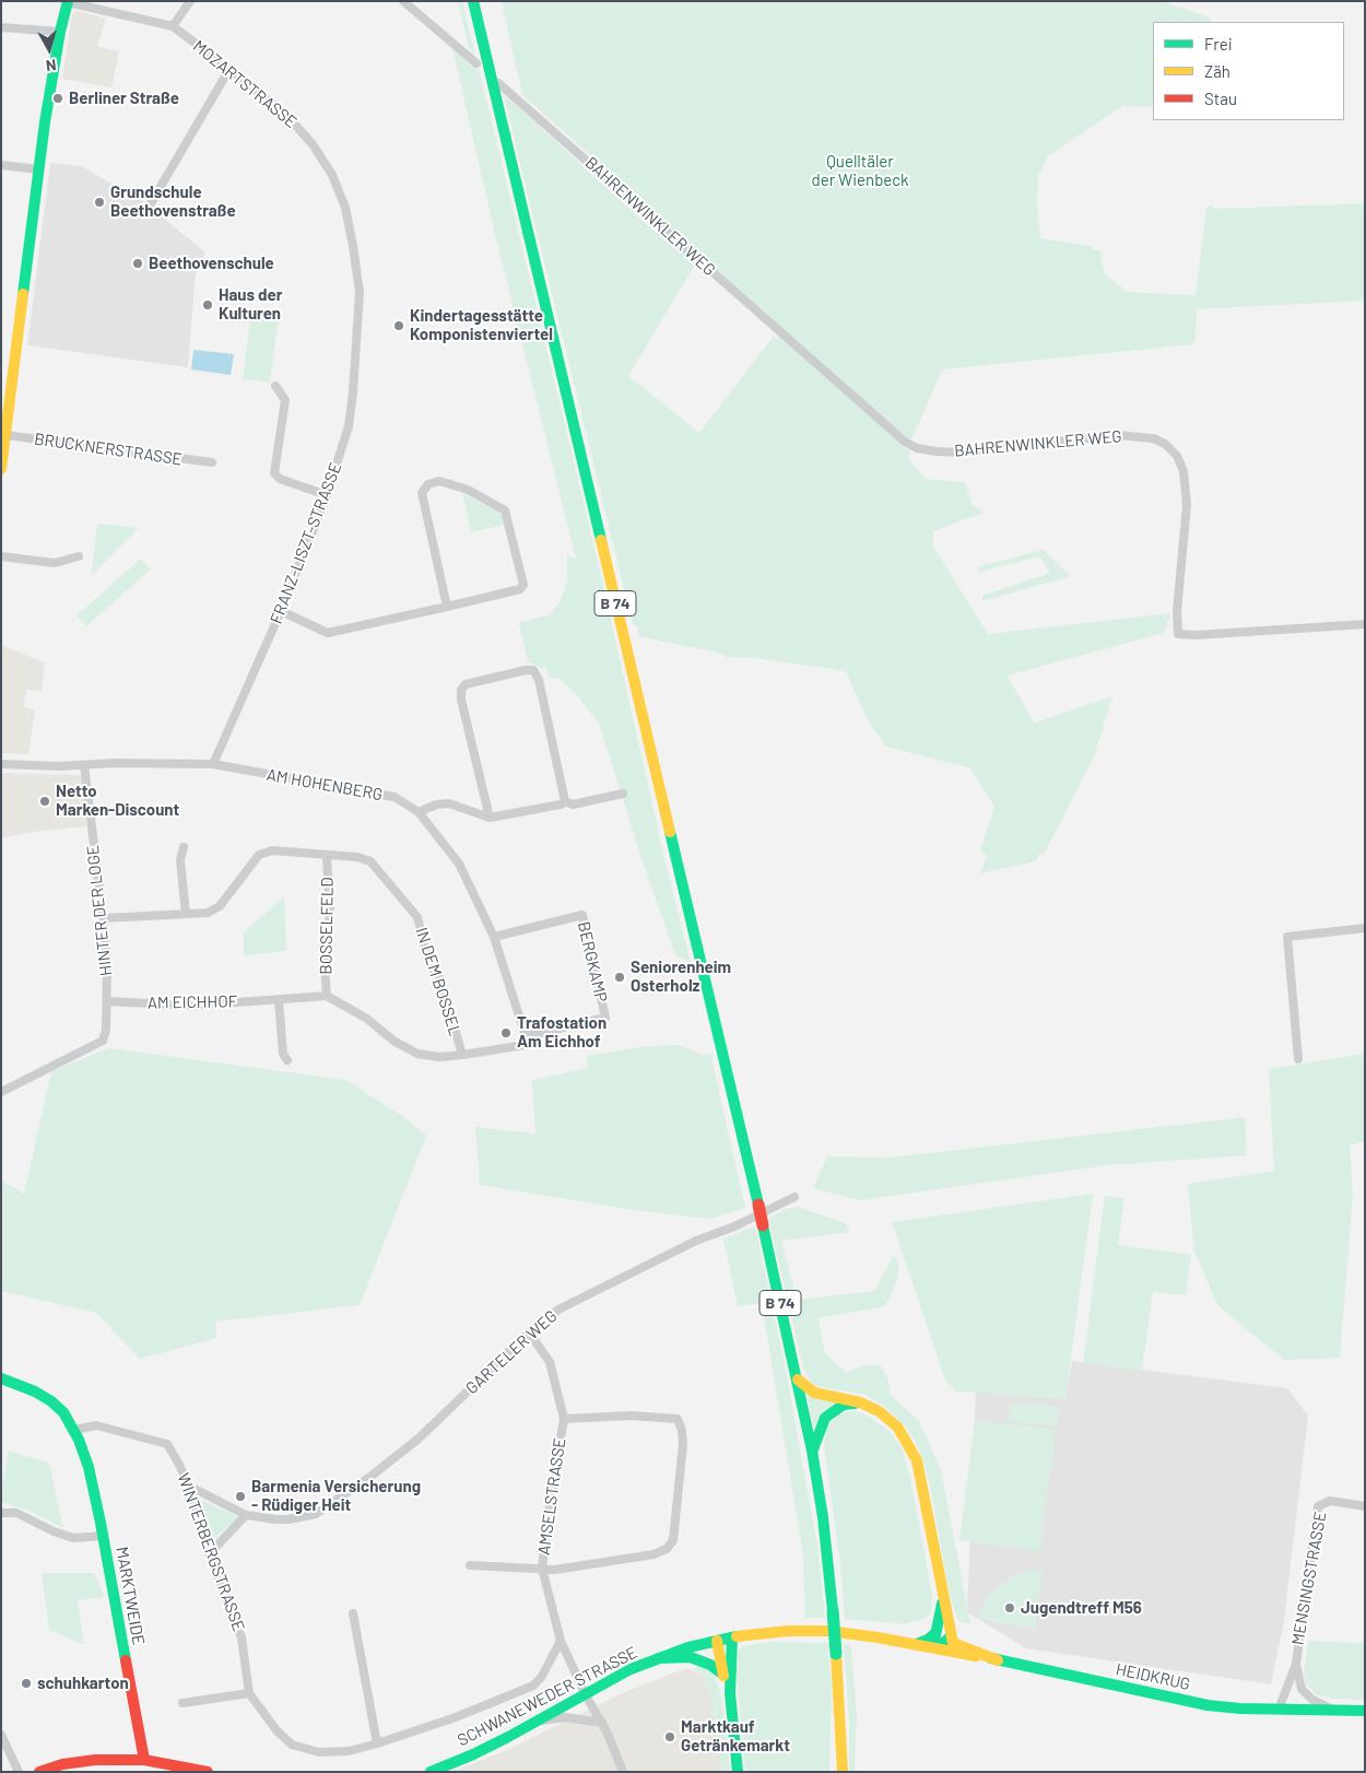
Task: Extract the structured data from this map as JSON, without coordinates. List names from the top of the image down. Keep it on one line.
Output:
{"streets":{"main road":["B 74","MARKTWEIDE","HEIDKRUG","SCHWANEWEDER STRASSE"],"street":["MOZARTSTRASSE","BAHRENWINKLER WEG","BRUCKNERSTRASSE","FRANZ-LISZT-STRASSE","AM HOHENBERG","HINTER DER LOGE","BOSSELFELD","BERGKAMP","IN DEM BOSSEL","AM EICHHOF","GARTELER WEG","AMSELSTRASSE","WINTERBERGSTRASSE","MENSINGSTRASSE"]},"crossings":[["MOZARTSTRASSE","FRANZ-LISZT-STRASSE"],["FRANZ-LISZT-STRASSE","AM HOHENBERG"],["AM HOHENBERG","HINTER DER LOGE"],["AM HOHENBERG","BERGKAMP"],["HINTER DER LOGE","IN DEM BOSSEL"],["HINTER DER LOGE","AM EICHHOF"],["BOSSELFELD","IN DEM BOSSEL"],["BOSSELFELD","AM EICHHOF"],["GARTELER WEG","AMSELSTRASSE"],["GARTELER WEG","WINTERBERGSTRASSE"],["AMSELSTRASSE","SCHWANEWEDER STRASSE"],["WINTERBERGSTRASSE","MARKTWEIDE"],["MENSINGSTRASSE","HEIDKRUG"],["HEIDKRUG","SCHWANEWEDER STRASSE"]],"parks":["Quelltäler der Wienbeck"],"places":["Berliner Straße","Grundschule Beethovenstraße","Beethovenschule","Haus der Kulturen","Kindertagesstätte Komponistenviertel","Netto Marken-Discount","Seniorenheim Osterholz","Trafostation Am Eichhof","Barmenia Versicherung - Rüdiger Heit","Jugendtreff M56","schuhkarton","Marktkauf Getränkemarkt"],"legend":["Frei","Zäh","Stau"],"north":"bottom"}
